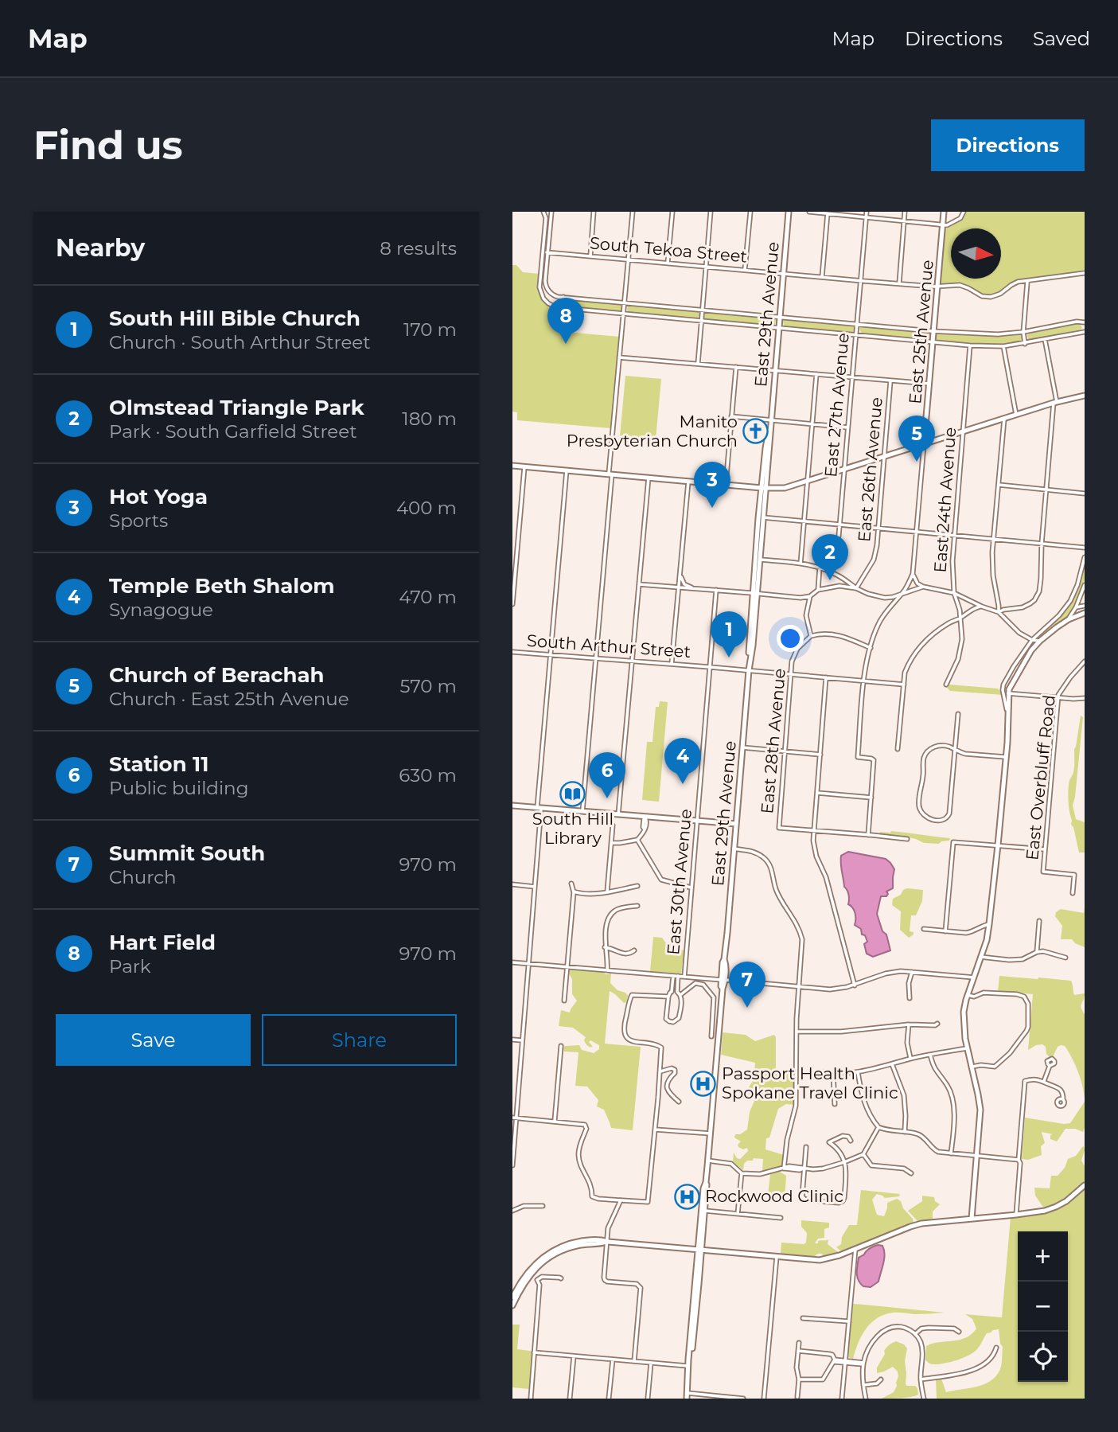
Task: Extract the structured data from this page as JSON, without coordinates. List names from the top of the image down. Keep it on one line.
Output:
{"streets":{"main road":["East 29th Avenue","East 25th Avenue"],"street":["South Tekoa Street","East 27th Avenue","East 26th Avenue","East 24th Avenue","South Arthur Street","East 28th Avenue","East Overbluff Road","East 30th Avenue"]},"crossings":[["South Tekoa Street","East 29th Avenue"],["South Tekoa Street","East 25th Avenue"],["South Tekoa Street","East 27th Avenue"],["East 29th Avenue","South Arthur Street"],["South Arthur Street","East 28th Avenue"],["South Arthur Street","East 30th Avenue"]],"places":{"church":["Manito Presbyterian Church"],"library":["South Hill Library"],"hospital":["Passport Health Spokane Travel Clinic","Rockwood Clinic"]},"north":"right","page":{"header":"Map","nav":["Map","Directions","Saved"],"buttons":["Directions",["Save","Share"]],"title":"Find us","heading":["Nearby","8 results"],"list":[{"mark":"1","name":"South Hill Bible Church","note":"Church · South Arthur Street","value":"170 m"},{"mark":"2","name":"Olmstead Triangle Park","note":"Park · South Garfield Street","value":"180 m"},{"mark":"3","name":"Hot Yoga","note":"Sports","value":"400 m"},{"mark":"4","name":"Temple Beth Shalom","note":"Synagogue","value":"470 m"},{"mark":"5","name":"Church of Berachah","note":"Church · East 25th Avenue","value":"570 m"},{"mark":"6","name":"Station 11","note":"Public building","value":"630 m"},{"mark":"7","name":"Summit South","note":"Church","value":"970 m"},{"mark":"8","name":"Hart Field","note":"Park","value":"970 m"}],"pins":["8","5","3","2","1","4","6","7"],"map_buttons":["+","−"]}}
